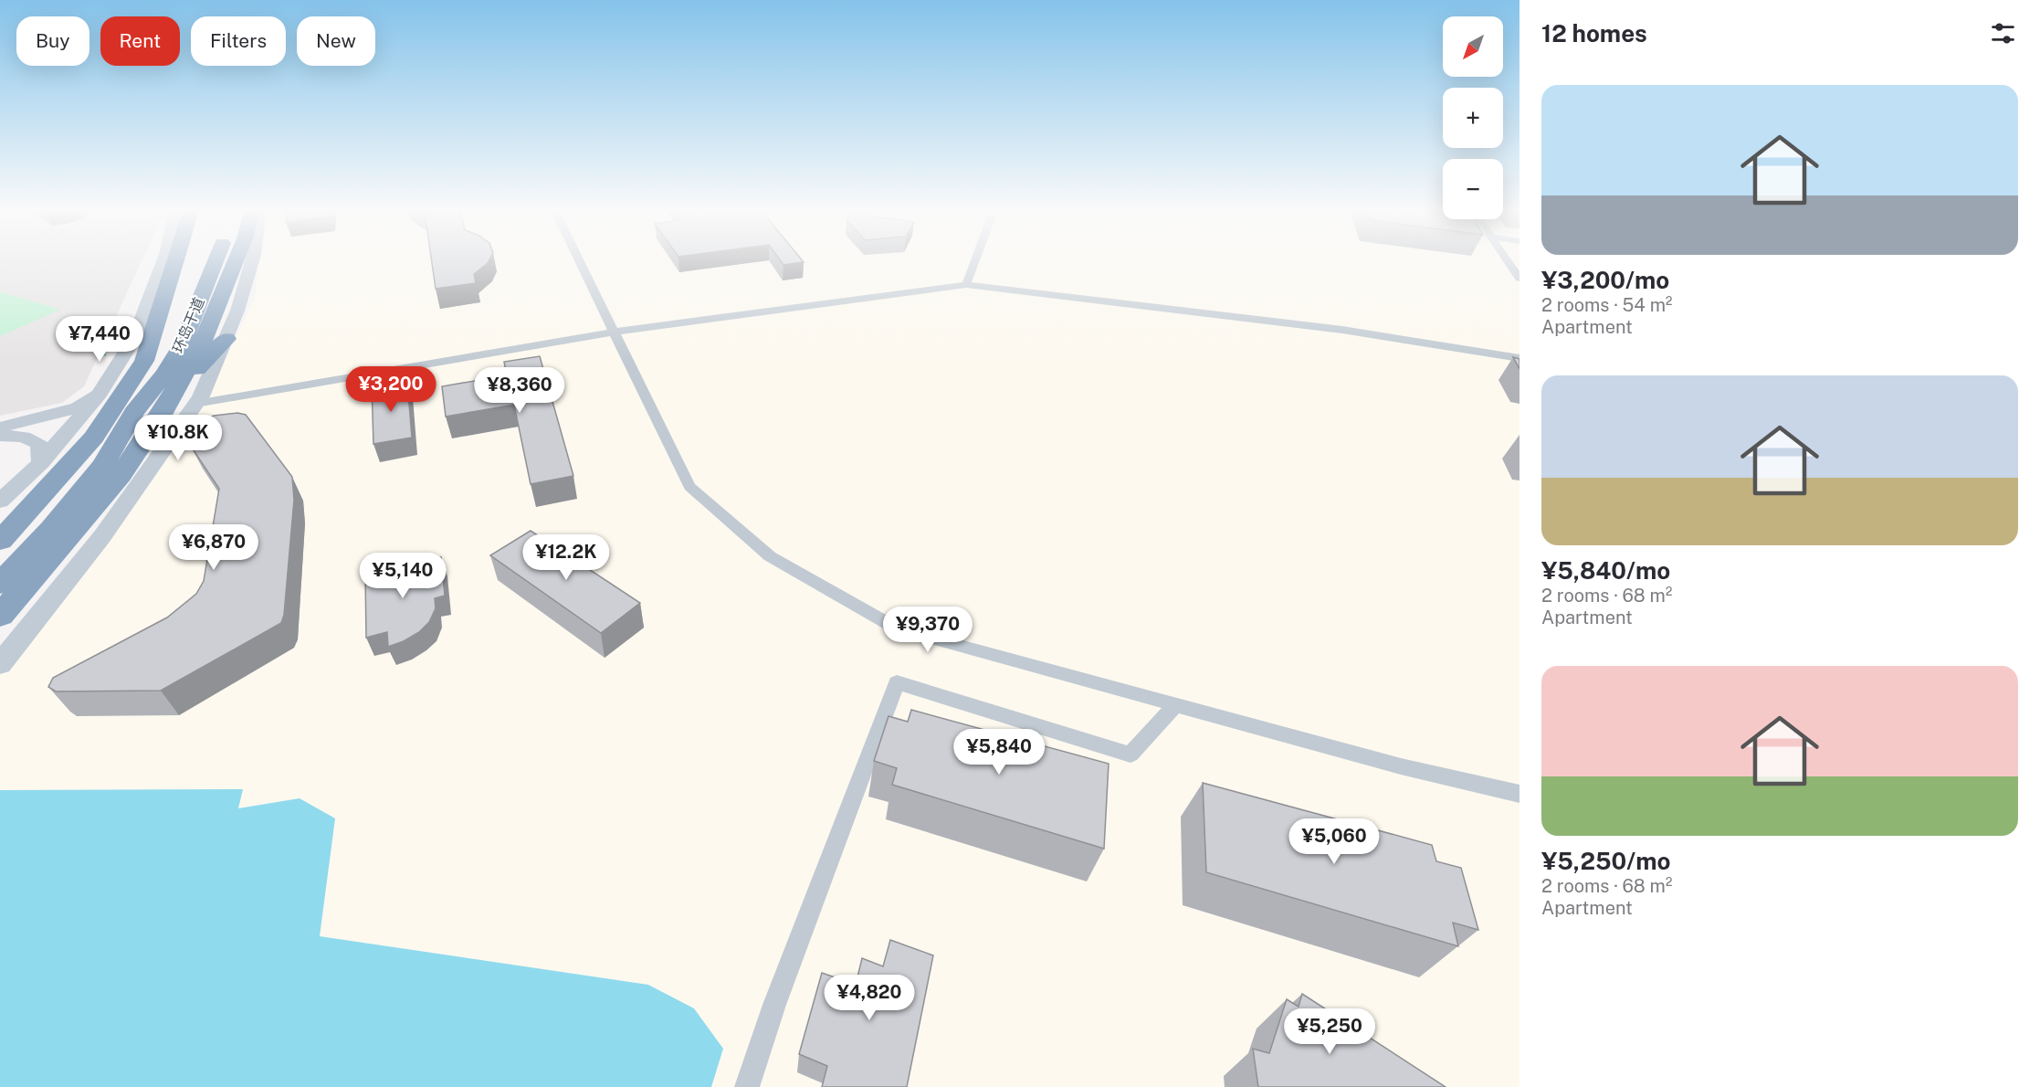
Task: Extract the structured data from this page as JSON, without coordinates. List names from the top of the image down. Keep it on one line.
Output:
{"streets":{"highway":["环岛干道"]},"north":"bottom left","page":{"heading":"12 homes","map_buttons":["+","−"],"chip":["Buy","Rent","Filters","New"],"list":[{"name":"¥3,200/mo","note":"2 rooms · 54 m² · Apartment"},{"name":"¥5,840/mo","note":"2 rooms · 68 m² · Apartment"},{"name":"¥5,250/mo","note":"2 rooms · 68 m² · Apartment"}],"price":["¥7,440","¥3,200","¥8,360","¥10.8K","¥6,870","¥12.2K","¥5,140","¥9,370","¥5,840","¥5,060","¥4,820","¥5,250"]}}
